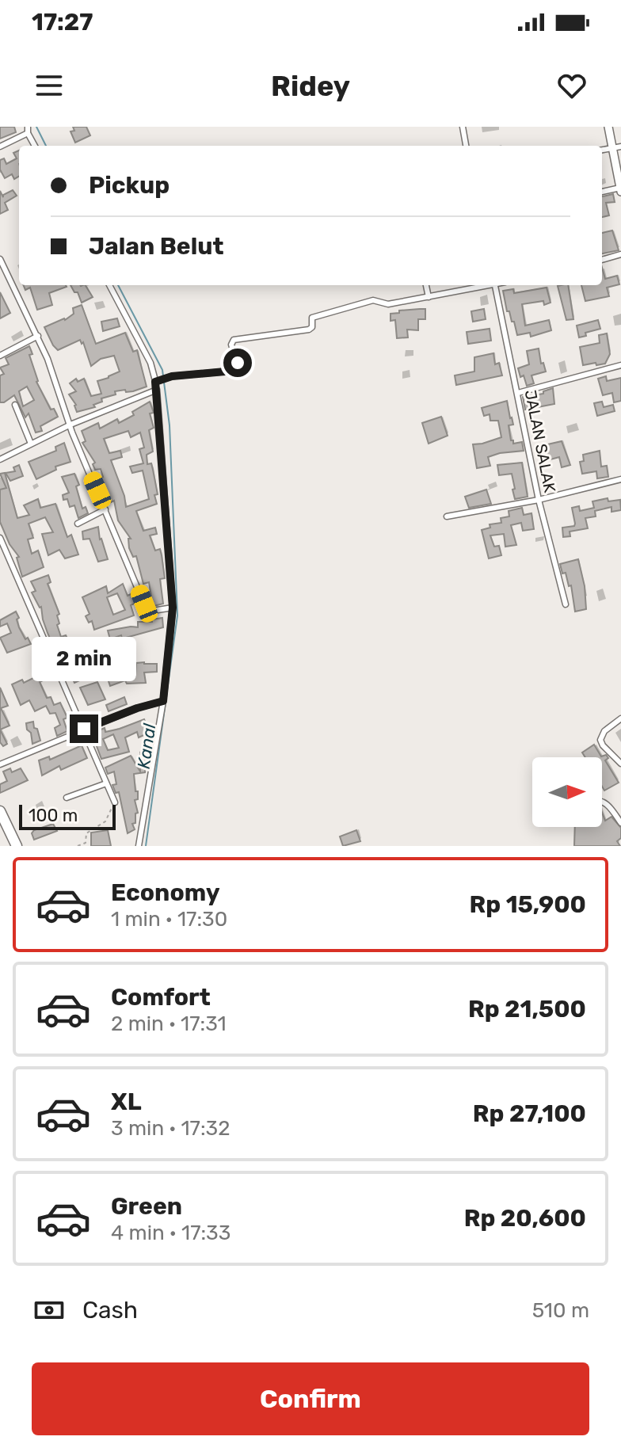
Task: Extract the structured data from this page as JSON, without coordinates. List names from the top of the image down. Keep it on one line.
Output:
{"streets":{"street":["JALAN SALAK"]},"water":["Kanal"],"scale_bar":"100 m","north":"right","page":{"status":"17:27","header":"Ridey","banner":["Pickup","Jalan Belut"],"bubble":"2 min","scale":"100 m","list":[{"name":"Economy","note":"1 min · 17:30","value":"Rp 15,900"},{"name":"Comfort","note":"2 min · 17:31","value":"Rp 21,500"},{"name":"XL","note":"3 min · 17:32","value":"Rp 27,100"},{"name":"Green","note":"4 min · 17:33","value":"Rp 20,600"}],"pay":["Cash","510 m"],"buttons":"Confirm"}}
